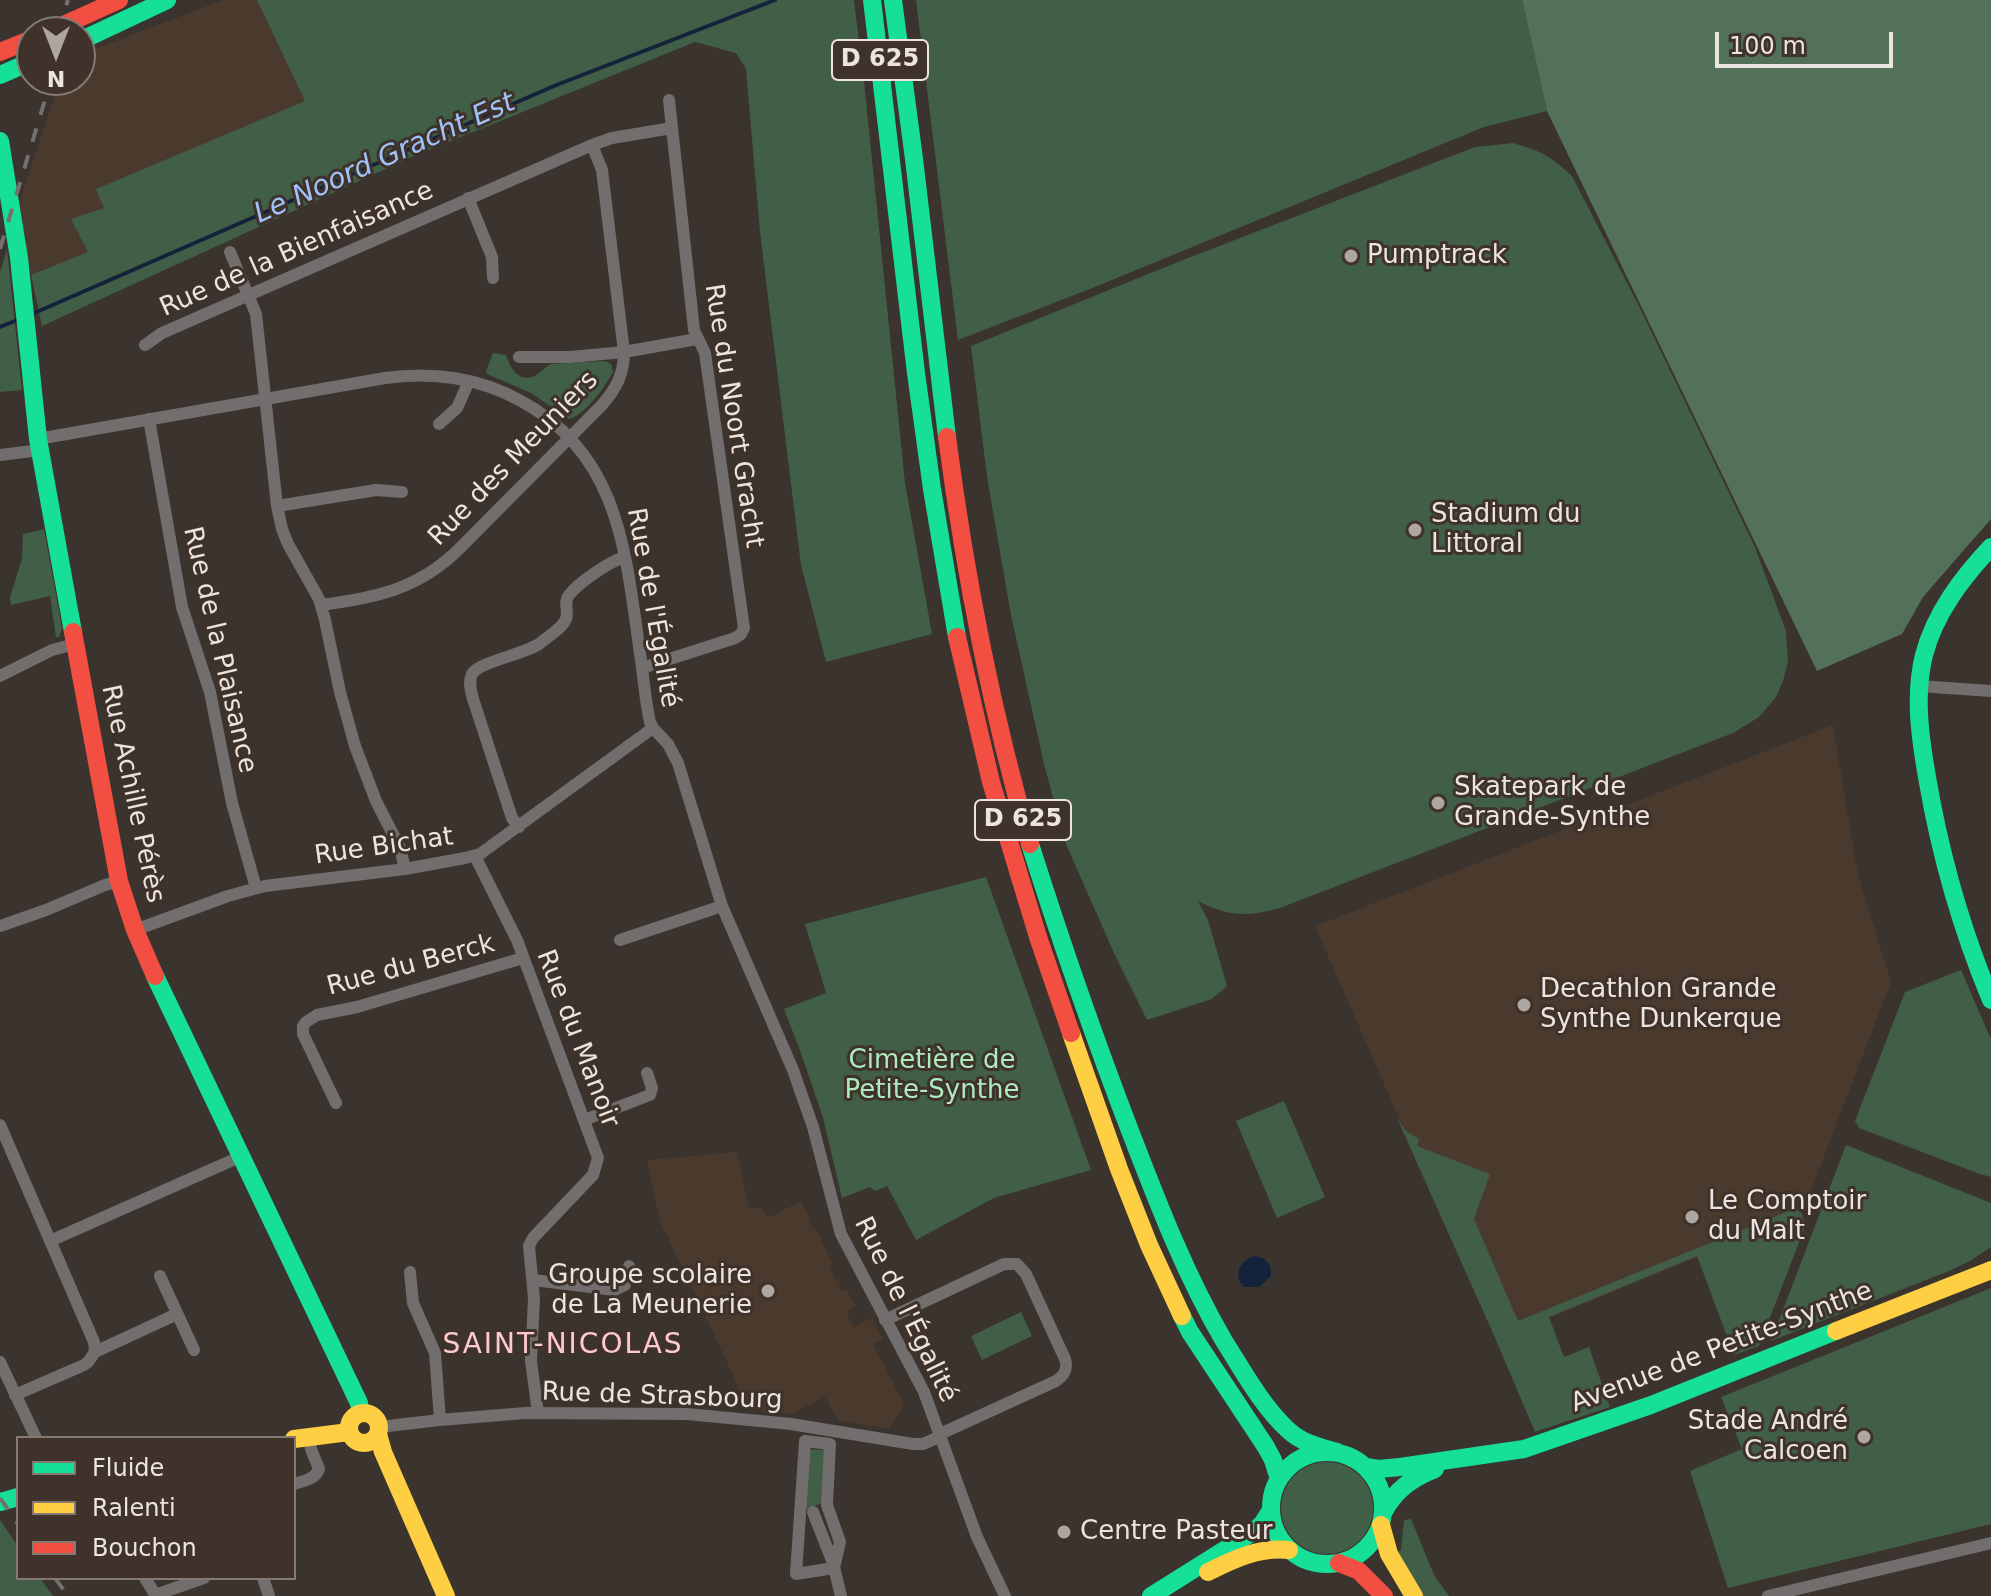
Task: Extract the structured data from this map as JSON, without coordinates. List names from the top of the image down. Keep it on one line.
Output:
{"streets":{"main road":["D 625","Rue Achille Pérès","Avenue de Petite-Synthe"],"street":["Rue de la Bienfaisance","Rue du Noort Gracht","Rue des Meuniers","Rue de l'Égalité","Rue de la Plaisance","Rue Bichat","Rue du Berck","Rue du Manoir","Rue de Strasbourg"]},"crossings":[["D 625","Avenue de Petite-Synthe"],["Rue de la Bienfaisance","Rue du Noort Gracht"],["Rue de la Bienfaisance","Rue des Meuniers"],["Rue du Noort Gracht","Rue des Meuniers"],["Rue du Noort Gracht","Rue de l'Égalité"],["Rue des Meuniers","Rue de l'Égalité"],["Rue de l'Égalité","Rue de la Plaisance"],["Rue de l'Égalité","Rue Achille Pérès"],["Rue de l'Égalité","Rue Bichat"],["Rue de l'Égalité","Rue de Strasbourg"],["Rue de la Plaisance","Rue Bichat"],["Rue Achille Pérès","Rue Bichat"],["Rue Achille Pérès","Rue de Strasbourg"],["Rue Bichat","Rue du Manoir"],["Rue du Berck","Rue du Manoir"],["Rue du Manoir","Rue de Strasbourg"]],"districts":["SAINT-NICOLAS"],"water":["Le Noord Gracht Est"],"parks":["Cimetière de Petite-Synthe"],"places":["Pumptrack","Stadium du Littoral","Skatepark de Grande-Synthe","Decathlon Grande Synthe Dunkerque","Le Comptoir du Malt","Groupe scolaire de La Meunerie","Stade André Calcoen","Centre Pasteur"],"legend":["Fluide","Ralenti","Bouchon"],"scale_bar":"100 m","north":"bottom"}
